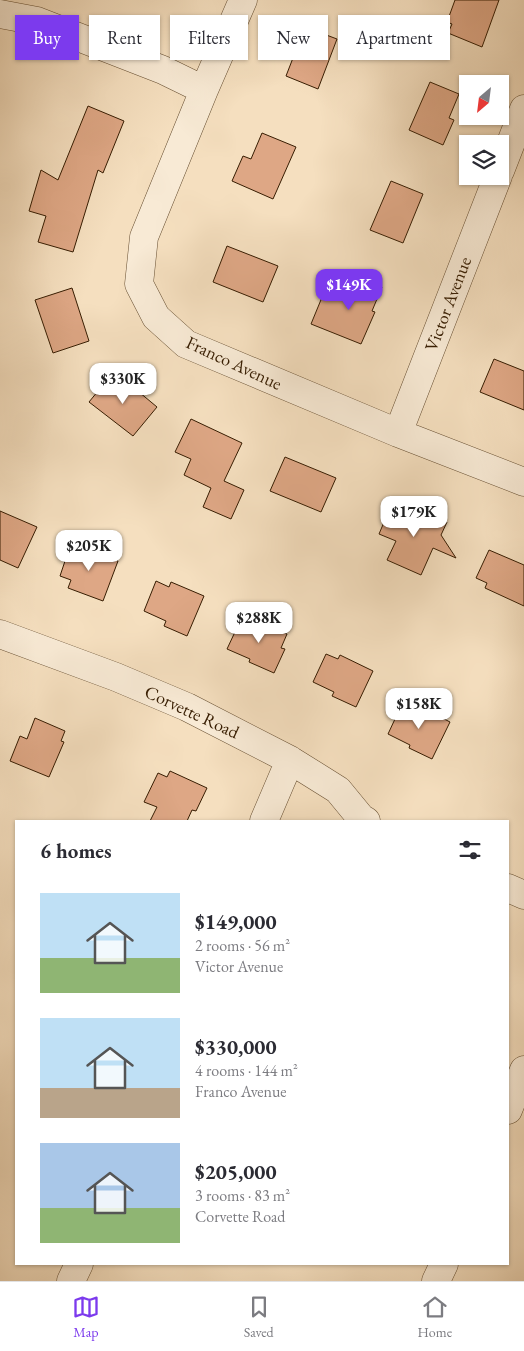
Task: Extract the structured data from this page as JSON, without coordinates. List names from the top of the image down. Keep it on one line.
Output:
{"streets":{"street":["Victor Avenue","Franco Avenue","Corvette Road"]},"crossings":[["Victor Avenue","Franco Avenue"]],"north":"bottom left","page":{"chip":["Buy","Rent","Filters","New","Apartment"],"price":["$149K","$330K","$179K","$205K","$288K","$158K"],"heading":"6 homes","list":[{"name":"$149,000","note":"2 rooms · 56 m² · Victor Avenue"},{"name":"$330,000","note":"4 rooms · 144 m² · Franco Avenue"},{"name":"$205,000","note":"3 rooms · 83 m² · Corvette Road"}],"tabs":["Map","Saved","Home"]}}
